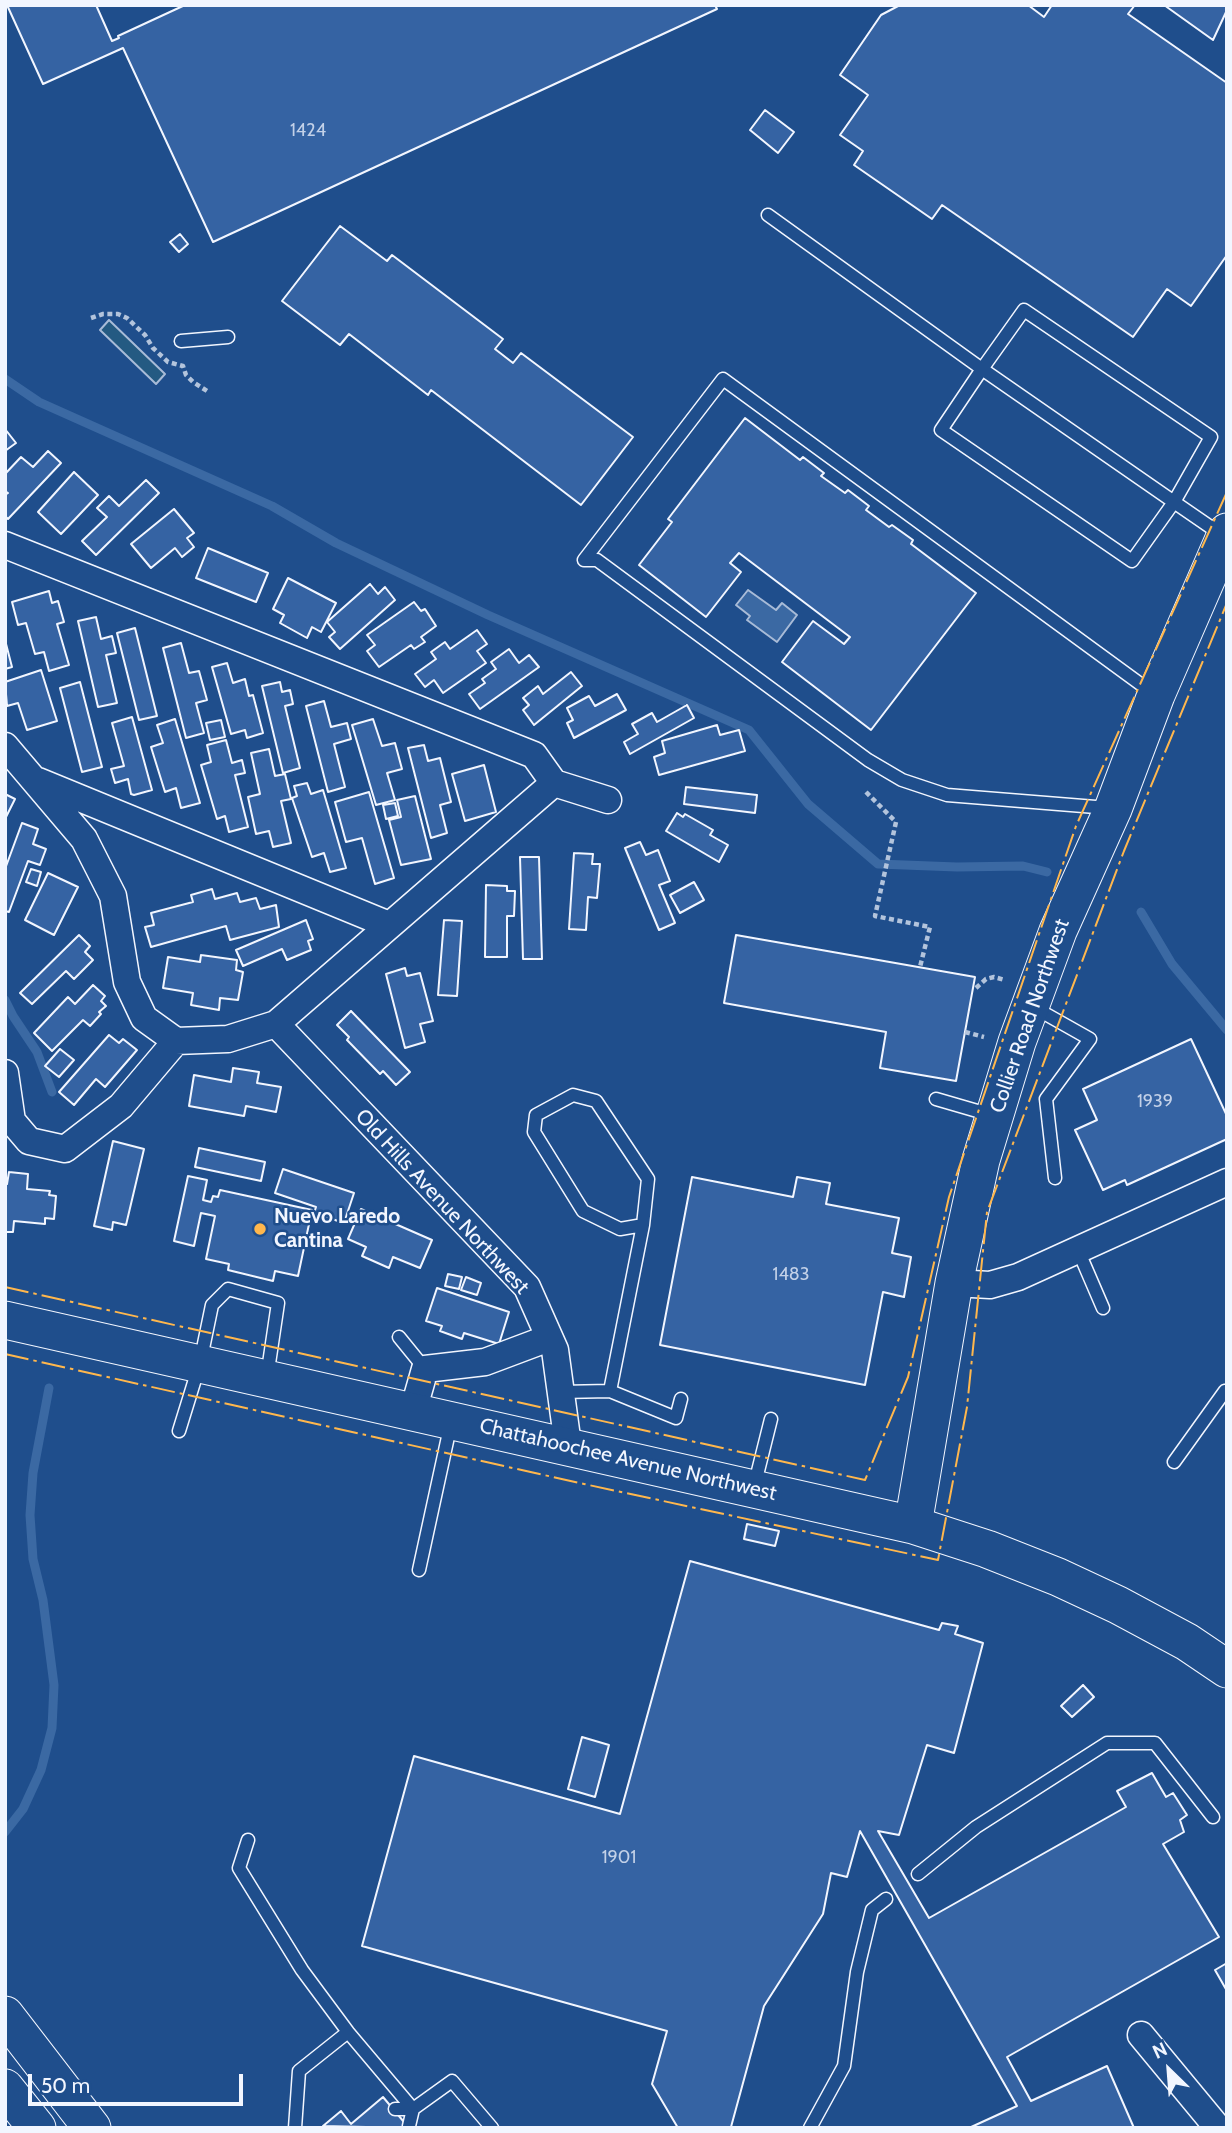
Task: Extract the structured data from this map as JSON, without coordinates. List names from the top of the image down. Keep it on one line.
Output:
{"streets":{"street":["Collier Road Northwest","Old Hills Avenue Northwest","Chattahoochee Avenue Northwest"]},"crossings":[["Collier Road Northwest","Chattahoochee Avenue Northwest"],["Old Hills Avenue Northwest","Chattahoochee Avenue Northwest"]],"places":["Nuevo Laredo Cantina"],"house_numbers":["1424","1939","1483","1901"],"scale_bar":"50 m","north":"top left"}
